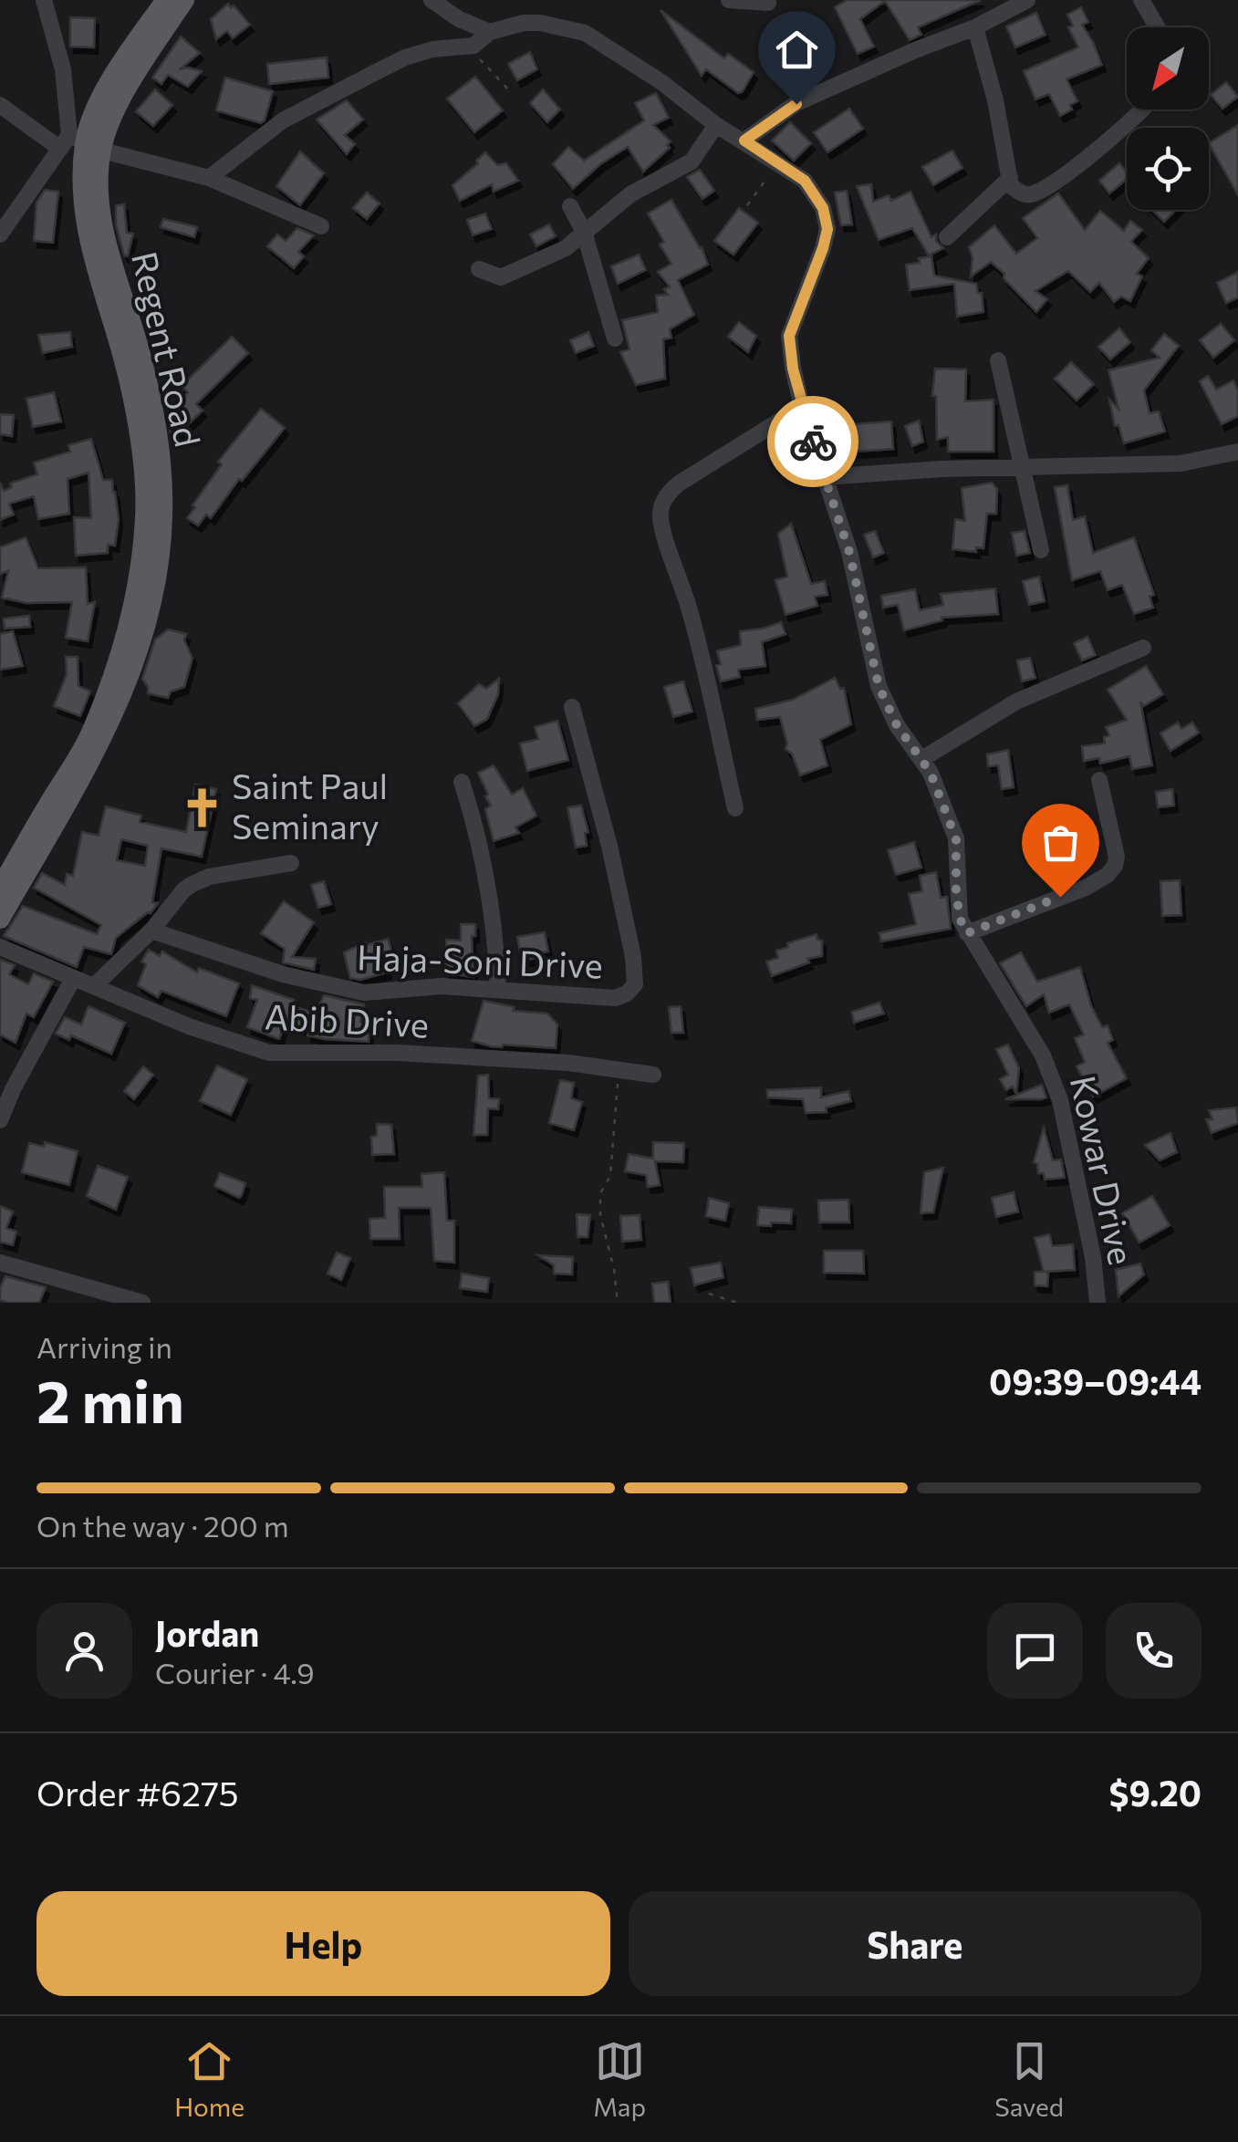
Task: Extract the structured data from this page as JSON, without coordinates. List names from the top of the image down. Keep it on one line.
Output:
{"streets":{"main road":["Regent Road"],"street":["Haja-Soni Drive","Abib Drive","Kowar Drive"]},"places":{"church":["Saint Paul Seminary"]},"north":"bottom left","page":{"heading":["2 min","Arriving in","09:39–09:44"],"panel":["Jordan","Courier · 4.9","Order #6275","$9.20"],"bar":"On the way · 200 m","buttons":["Help","Share"],"tabs":["Home","Map","Saved"]}}
